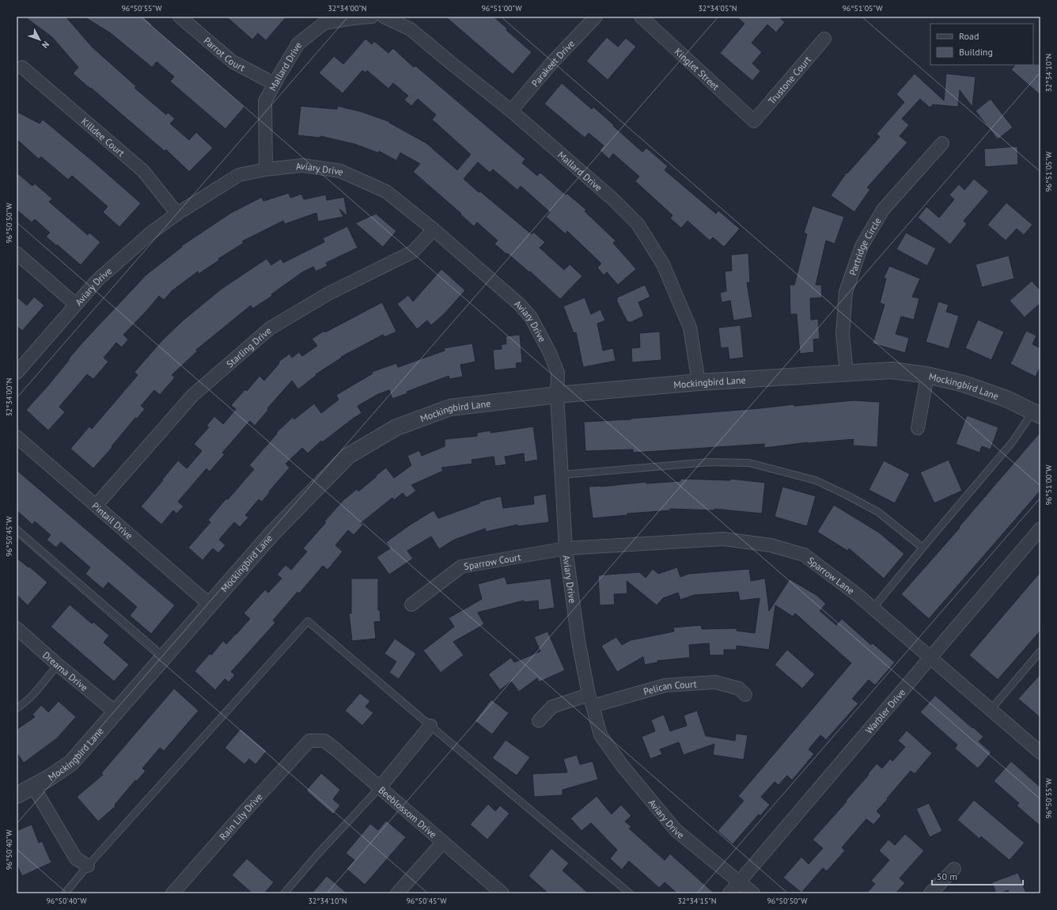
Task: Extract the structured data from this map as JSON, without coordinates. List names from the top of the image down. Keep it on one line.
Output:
{"streets":{"street":["Parrot Court","Parakeet Drive","Mallard Drive","Kinglet Street","Trustone Court","Killdee Court","Aviary Drive","Partridge Circle","Starling Drive","Mockingbird Lane","Pintail Drive","Sparrow Court","Sparrow Lane","Dreama Drive","Pelican Court","Warbler Drive","Beeblossom Drive","Rain Lily Drive"]},"crossings":[["Parrot Court","Mallard Drive"],["Parakeet Drive","Mallard Drive"],["Mallard Drive","Aviary Drive"],["Mallard Drive","Mockingbird Lane"],["Kinglet Street","Trustone Court"],["Killdee Court","Aviary Drive"],["Aviary Drive","Starling Drive"],["Aviary Drive","Mockingbird Lane"],["Aviary Drive","Sparrow Court"],["Aviary Drive","Sparrow Lane"],["Aviary Drive","Pelican Court"],["Aviary Drive","Warbler Drive"],["Partridge Circle","Mockingbird Lane"],["Starling Drive","Pintail Drive"],["Mockingbird Lane","Pintail Drive"],["Mockingbird Lane","Dreama Drive"],["Sparrow Court","Sparrow Lane"],["Sparrow Lane","Warbler Drive"],["Beeblossom Drive","Rain Lily Drive"]],"legend":["Road","Building"],"scale_bar":"50 m","north":"bottom right","coordinates":["96°50'55\"W","32°34'00\"N","96°51'00\"W","32°34'05\"N","96°51'05\"W","32°34'10\"N","96°50'50\"W","96°50'45\"W","96°50'40\"W","32°34'15\"N"]}
